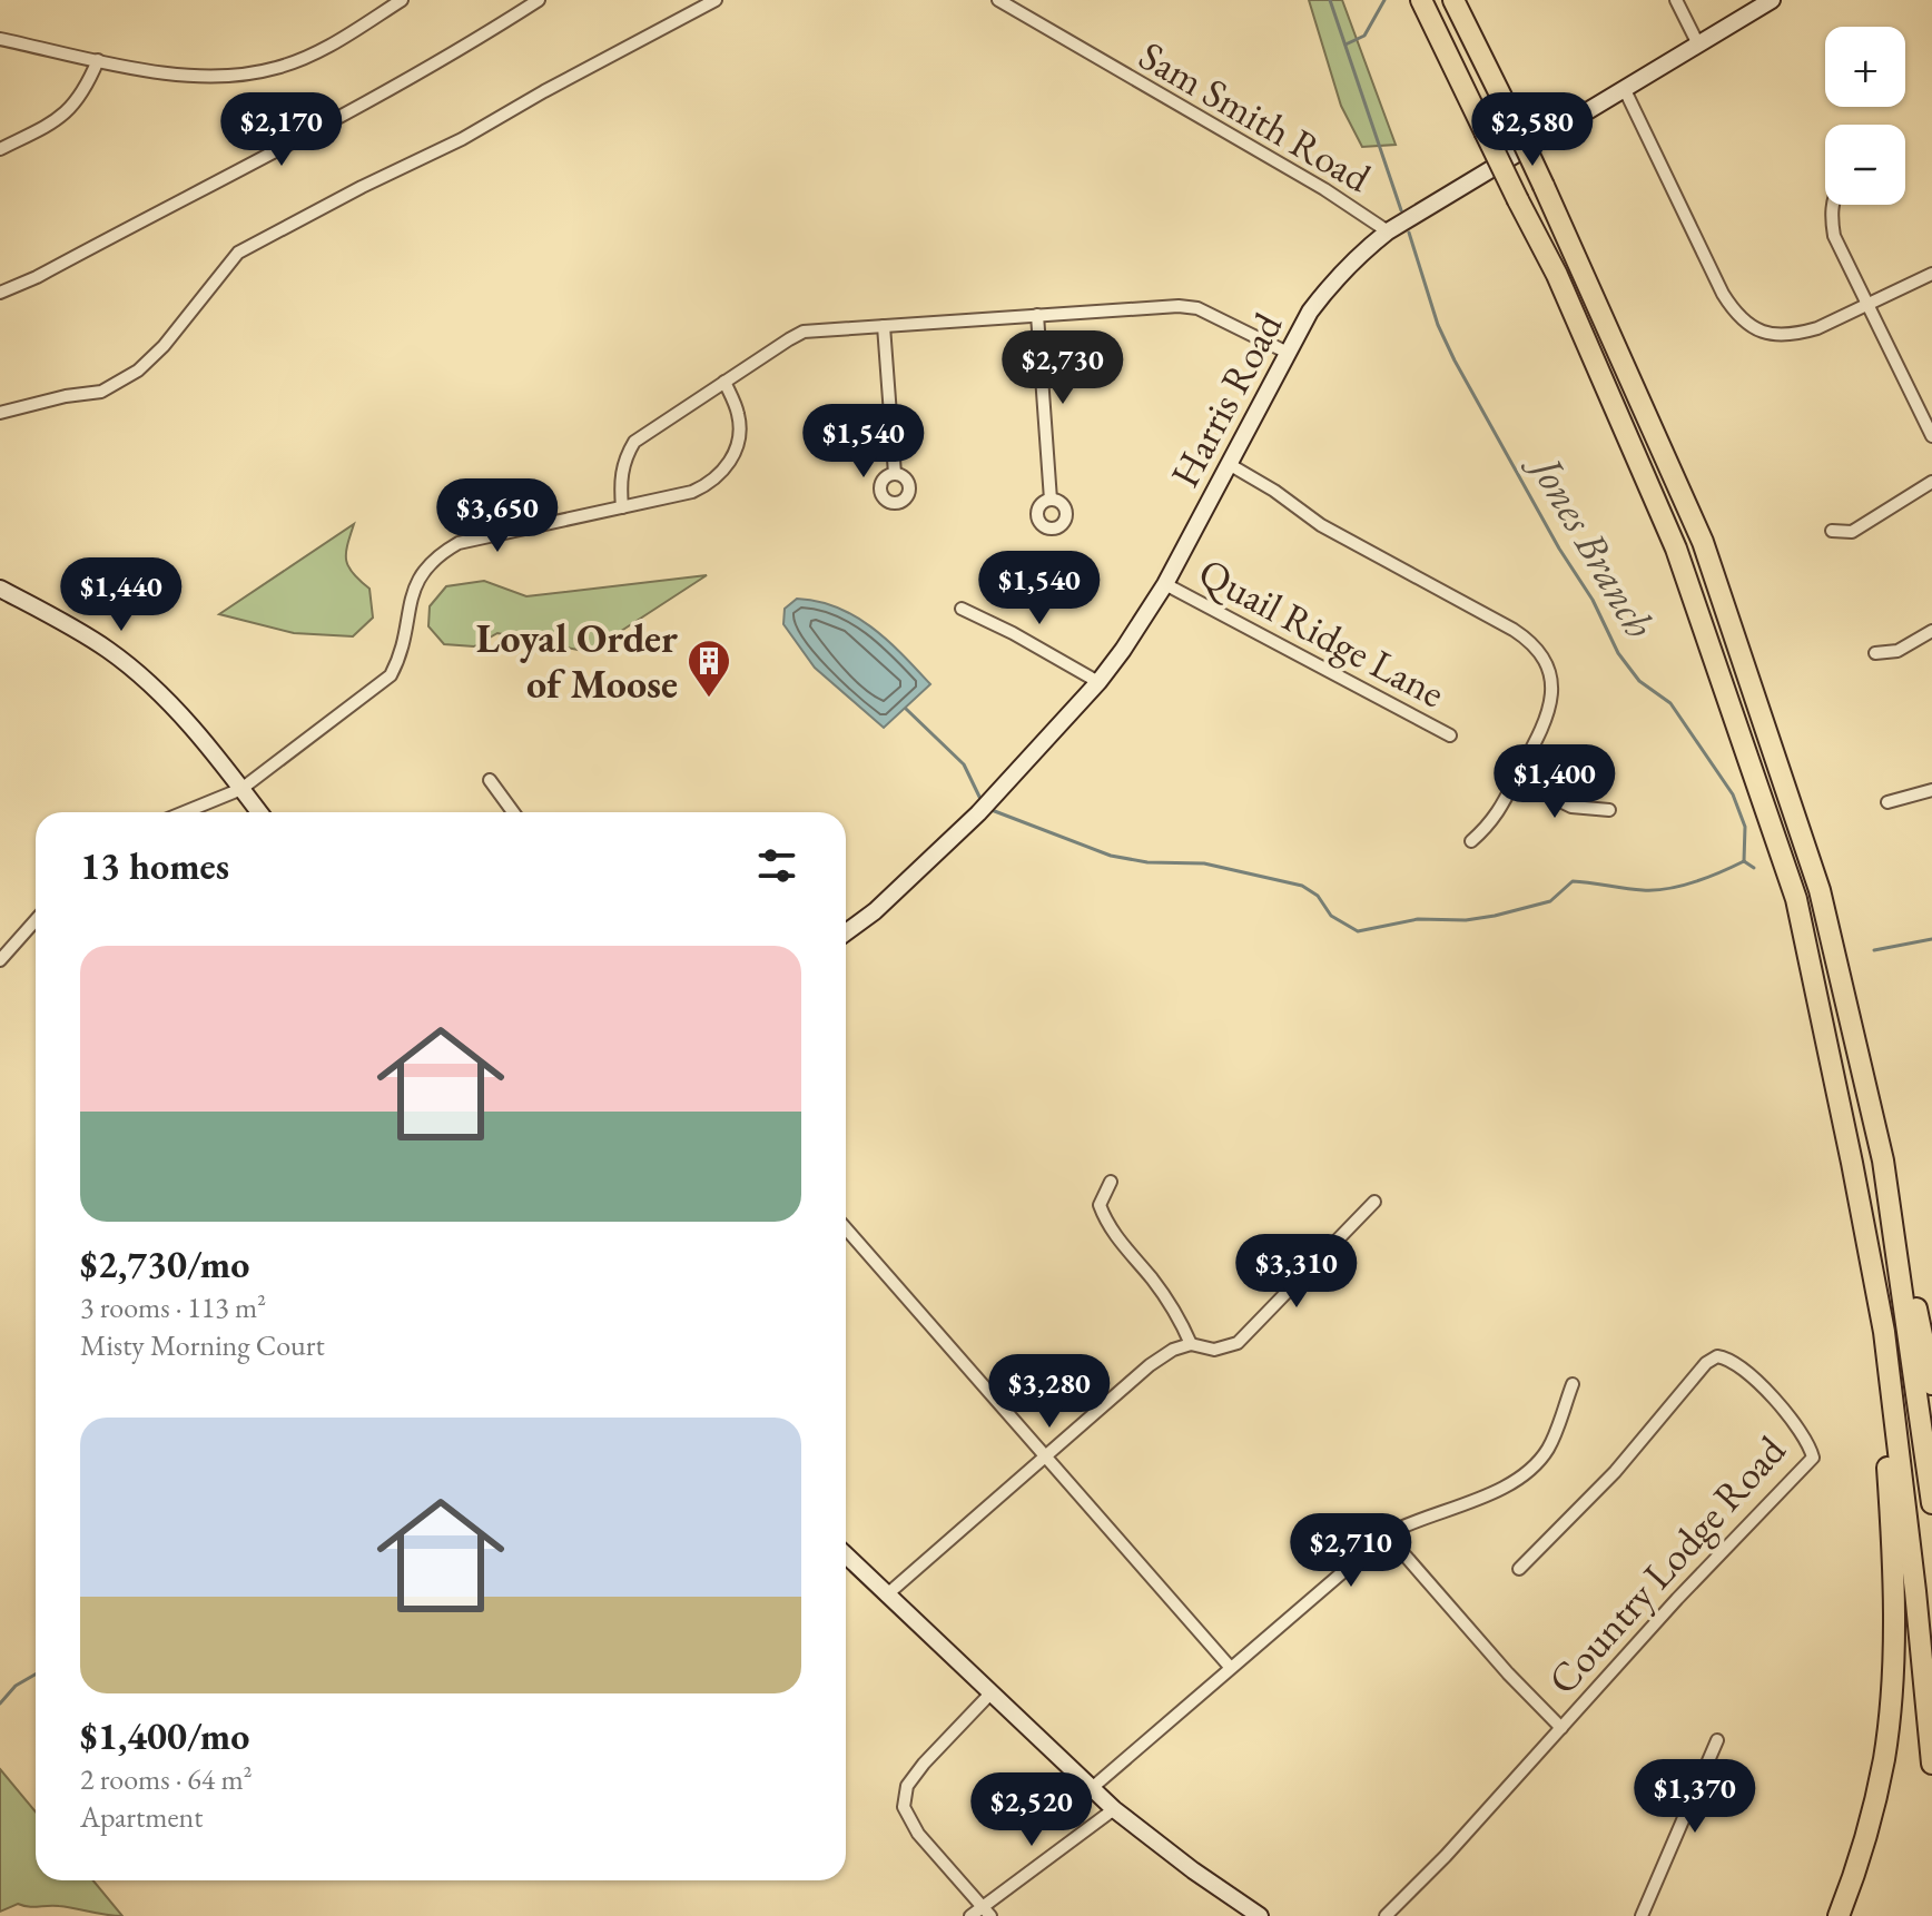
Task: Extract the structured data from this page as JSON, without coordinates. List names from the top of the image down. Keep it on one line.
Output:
{"streets":{"street":["Sam Smith Road","Harris Road","Quail Ridge Lane","Country Lodge Road"]},"crossings":[["Sam Smith Road","Harris Road"],["Harris Road","Quail Ridge Lane"]],"water":["Jones Branch"],"places":{"building":["Loyal Order of Moose"]},"page":{"map_buttons":["+","−"],"price":["$2,170","$2,580","$2,730","$1,540","$3,650","$1,540","$1,440","$1,400","$3,310","$3,280","$2,710","$1,370","$2,520"],"heading":"13 homes","list":[{"name":"$2,730/mo","note":"3 rooms · 113 m² · Misty Morning Court"},{"name":"$1,400/mo","note":"2 rooms · 64 m² · Apartment"}]}}
